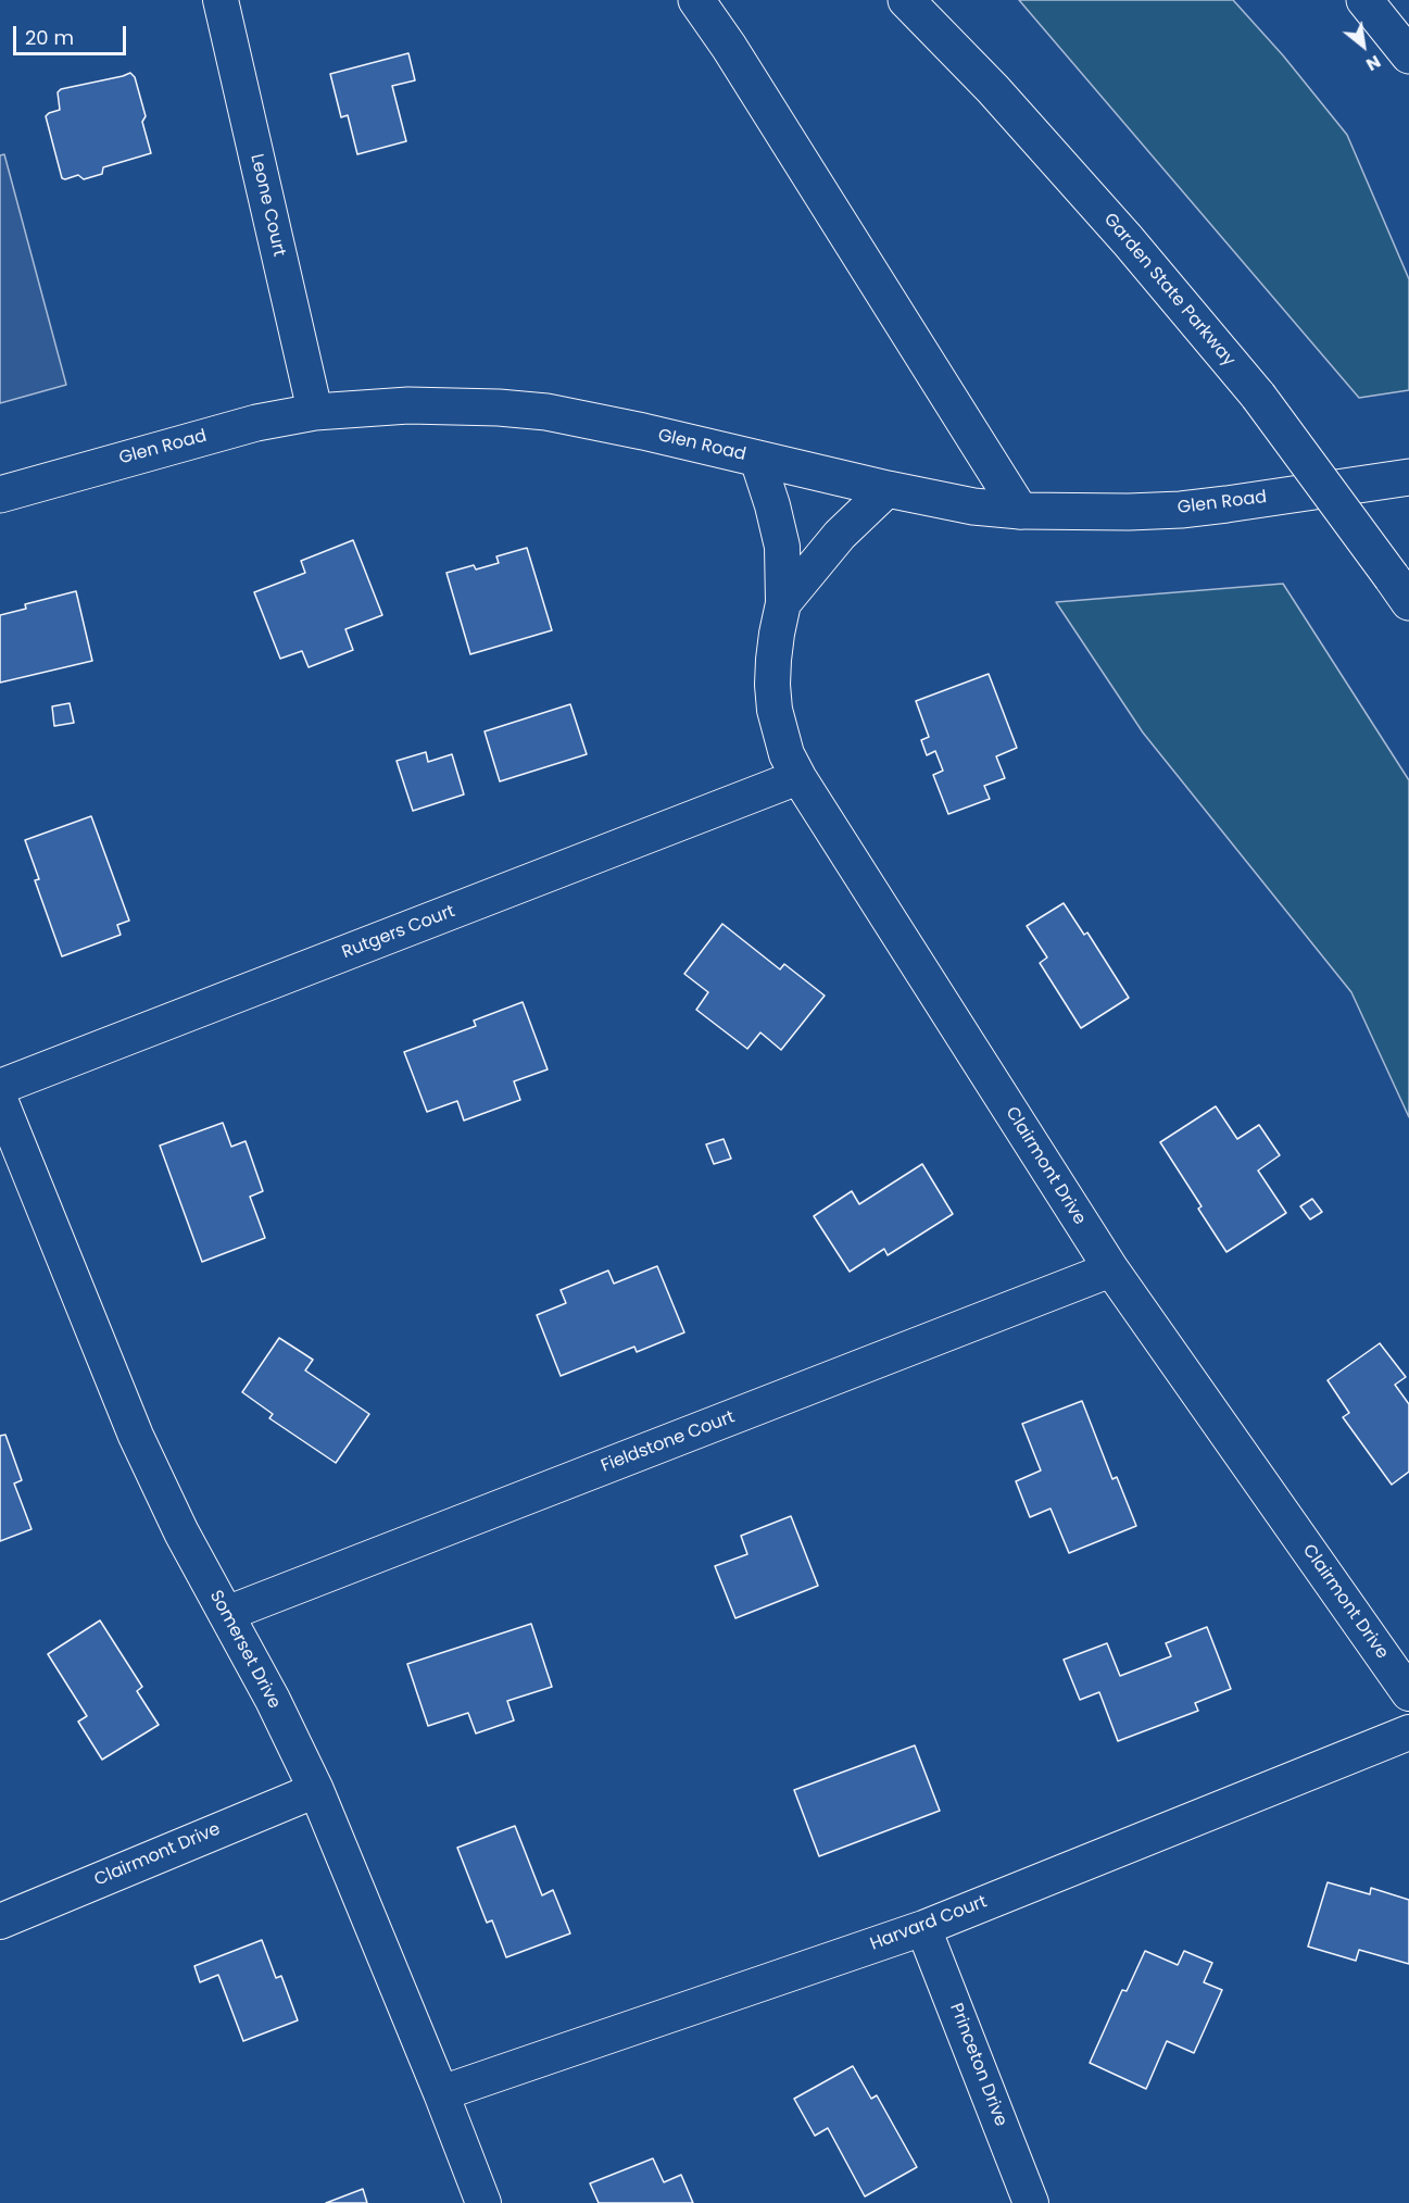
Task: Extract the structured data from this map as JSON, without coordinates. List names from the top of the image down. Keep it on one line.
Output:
{"streets":{"main road":["Garden State Parkway","Glen Road"],"street":["Leone Court","Rutgers Court","Clairmont Drive","Fieldstone Court","Somerset Drive","Harvard Court","Princeton Drive"]},"crossings":[["Leone Court","Glen Road"],["Glen Road","Clairmont Drive"],["Rutgers Court","Clairmont Drive"],["Clairmont Drive","Fieldstone Court"],["Clairmont Drive","Somerset Drive"],["Fieldstone Court","Somerset Drive"],["Somerset Drive","Harvard Court"],["Harvard Court","Princeton Drive"]],"scale_bar":"20 m","north":"bottom right"}
